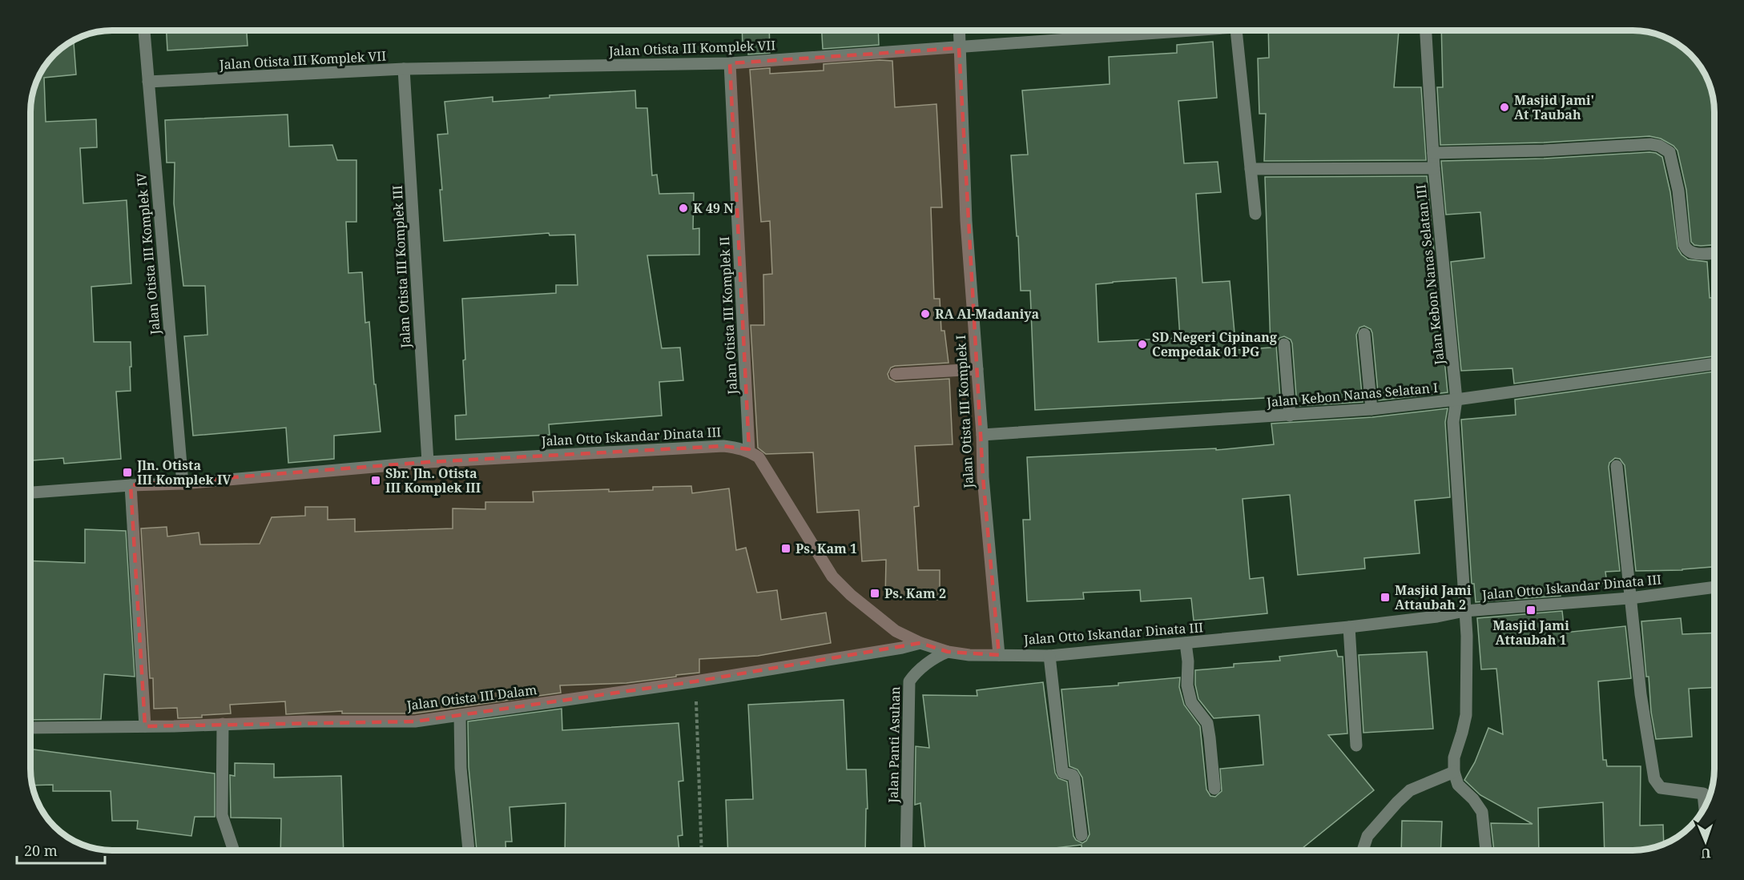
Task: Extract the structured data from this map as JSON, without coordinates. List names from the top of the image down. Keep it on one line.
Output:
{"streets":{"street":["Jalan Otista III Komplek VII","Jalan Otista III Komplek IV","Jalan Otista III Komplek III","Jalan Kebon Nanas Selatan III","Jalan Otista III Komplek II","Jalan Kebon Nanas Selatan I","Jalan Otista III Komplek I","Jalan Otto Iskandar Dinata III","Jalan Otista III Dalam","Jalan Panti Asuhan"]},"crossings":[["Jalan Otista III Komplek VII","Jalan Otista III Komplek IV"],["Jalan Otista III Komplek VII","Jalan Otista III Komplek III"],["Jalan Otista III Komplek VII","Jalan Otista III Komplek II"],["Jalan Otista III Komplek VII","Jalan Otista III Komplek I"],["Jalan Otista III Komplek IV","Jalan Otto Iskandar Dinata III"],["Jalan Otista III Komplek III","Jalan Otto Iskandar Dinata III"],["Jalan Kebon Nanas Selatan III","Jalan Kebon Nanas Selatan I"],["Jalan Kebon Nanas Selatan III","Jalan Otto Iskandar Dinata III"],["Jalan Otista III Komplek II","Jalan Otto Iskandar Dinata III"],["Jalan Kebon Nanas Selatan I","Jalan Otista III Komplek I"],["Jalan Otista III Komplek I","Jalan Otto Iskandar Dinata III"],["Jalan Otto Iskandar Dinata III","Jalan Otista III Dalam"],["Jalan Otto Iskandar Dinata III","Jalan Panti Asuhan"]],"places":{"other":["Masjid Jami' At Taubah","K 49 N","RA Al-Madaniya","SD Negeri Cipinang Cempedak 01 PG"],"transit":["Jln. Otista III Komplek IV","Sbr. Jln. Otista III Komplek III","Ps. Kam 1","Ps. Kam 2","Masjid Jami Attaubah 2","Masjid Jami Attaubah 1"]},"scale_bar":"20 m","north":"bottom"}
